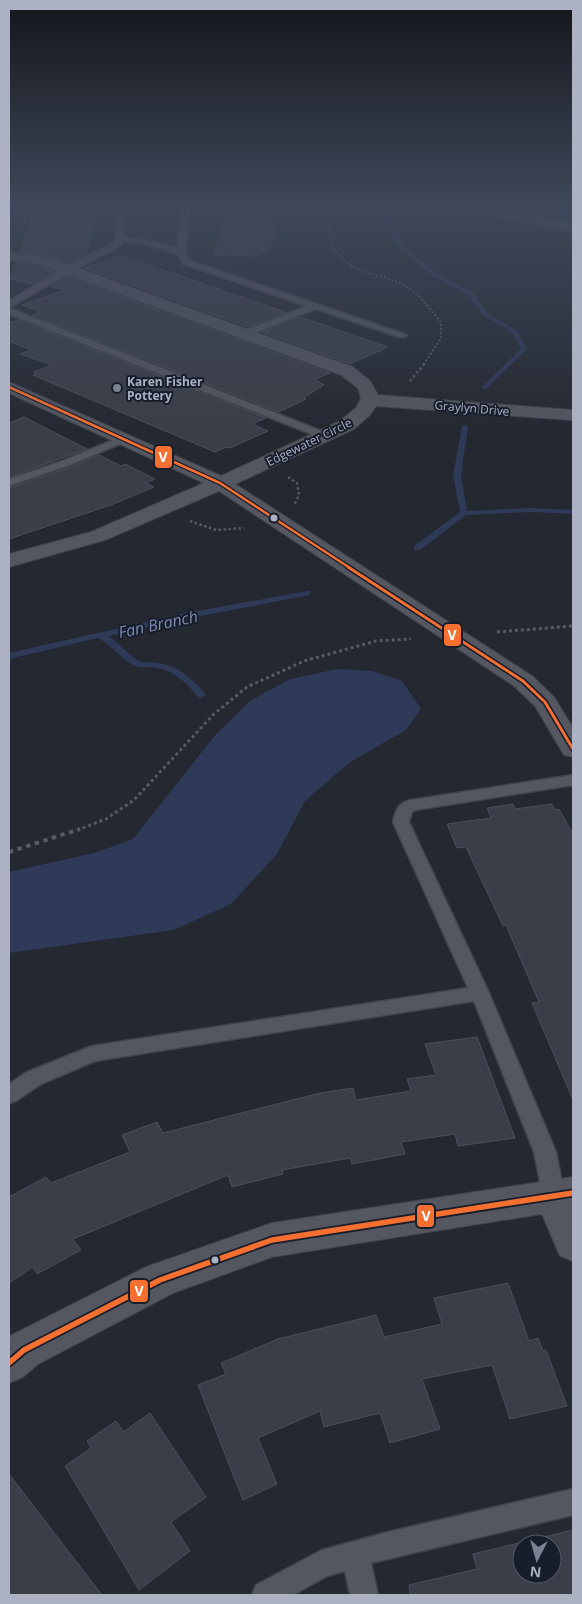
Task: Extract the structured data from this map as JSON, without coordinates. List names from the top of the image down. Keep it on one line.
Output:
{"streets":{"street":["Graylyn Drive","Edgewater Circle"]},"crossings":[["Graylyn Drive","Edgewater Circle"]],"water":["Fan Branch"],"places":["Karen Fisher Pottery"],"lines":["transit line V"],"north":"bottom"}
